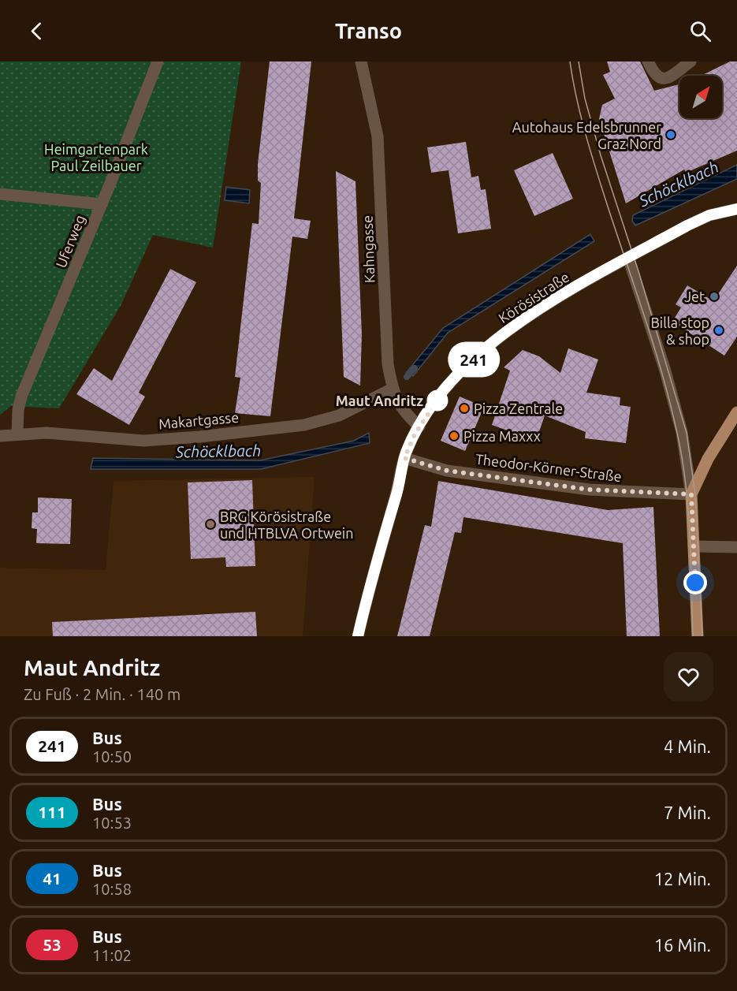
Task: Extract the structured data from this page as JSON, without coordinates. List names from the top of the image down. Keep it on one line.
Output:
{"streets":{"street":["Uferweg","Kahngasse","Körösistraße","Makartgasse","Theodor-Körner-Straße"]},"crossings":[["Uferweg","Makartgasse"],["Kahngasse","Körösistraße"],["Kahngasse","Makartgasse"],["Körösistraße","Theodor-Körner-Straße"]],"water":["Schöcklbach"],"parks":["Heimgartenpark Paul Zeilbauer"],"places":["Autohaus Edelsbrunner Graz Nord","Jet","Billa stop & shop","Maut Andritz","Pizza Zentrale","Pizza Maxxx","BRG Körösistraße und HTBLVA Ortwein"],"lines":["bus line 241"],"north":"top right","page":{"header":"Transo","on_map":"241","heading":["Maut Andritz","Zu Fuß · 2 Min. · 140 m"],"list":[{"mark":"241","name":"Bus","note":"10:50","value":"4 Min."},{"mark":"111","name":"Bus","note":"10:53","value":"7 Min."},{"mark":"41","name":"Bus","note":"10:58","value":"12 Min."},{"mark":"53","name":"Bus","note":"11:02","value":"16 Min."}]}}
